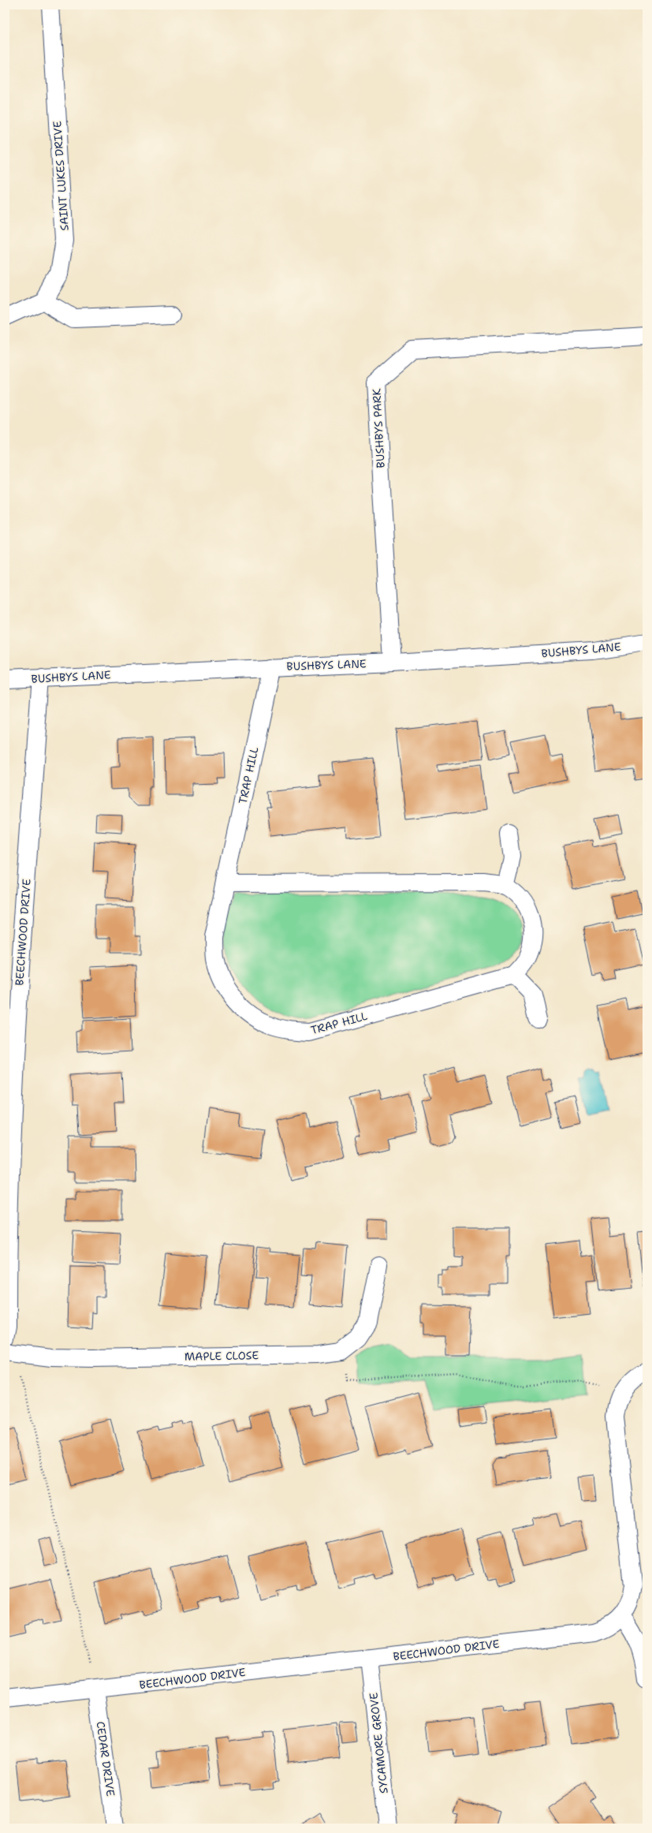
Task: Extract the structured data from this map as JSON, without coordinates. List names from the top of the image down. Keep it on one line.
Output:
{"streets":{"street":["SAINT LUKES DRIVE","BUSHBYS PARK","BUSHBYS LANE","TRAP HILL","BEECHWOOD DRIVE","MAPLE CLOSE","SYCAMORE GROVE","CEDAR DRIVE"]},"crossings":[["BUSHBYS PARK","BUSHBYS LANE"],["BUSHBYS LANE","TRAP HILL"],["BUSHBYS LANE","BEECHWOOD DRIVE"],["BEECHWOOD DRIVE","SYCAMORE GROVE"],["BEECHWOOD DRIVE","CEDAR DRIVE"]]}
